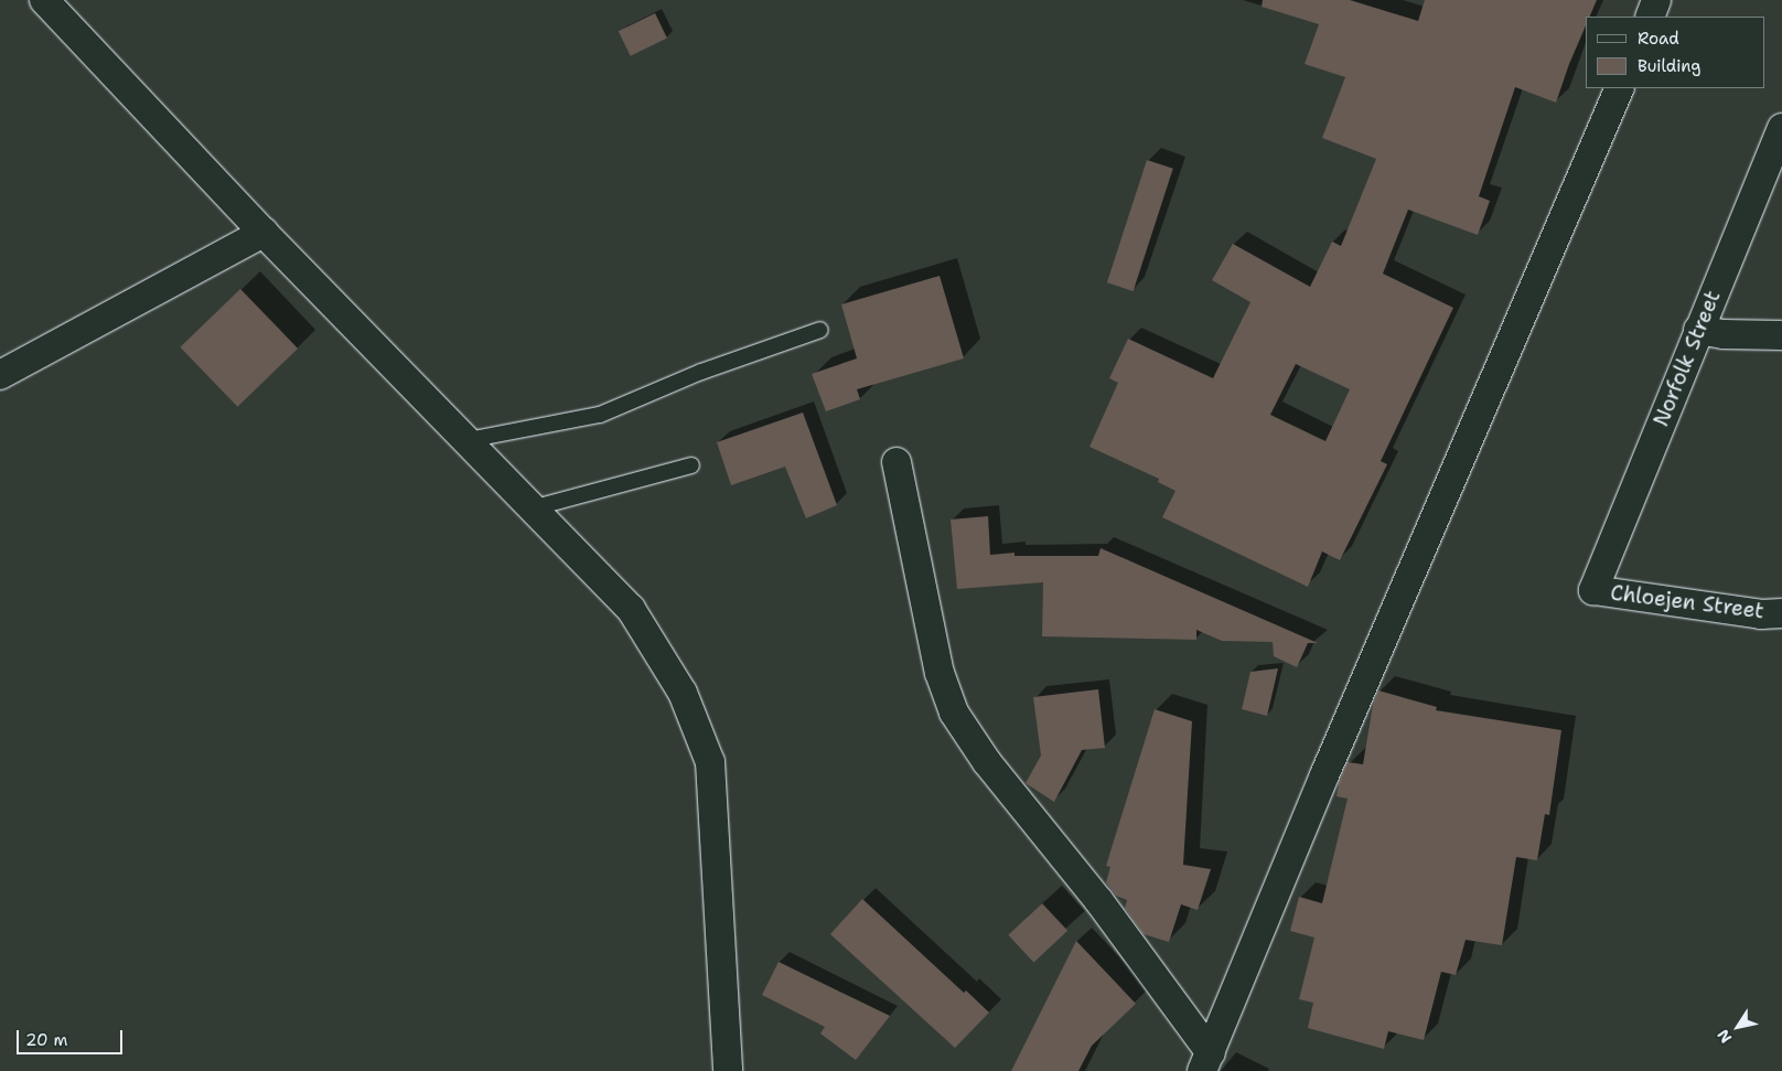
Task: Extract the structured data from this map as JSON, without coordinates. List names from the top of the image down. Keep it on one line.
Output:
{"streets":{"street":["Norfolk Street","Chloejen Street"]},"crossings":[["Norfolk Street","Chloejen Street"]],"legend":["Road","Building"],"scale_bar":"20 m","north":"bottom left"}
